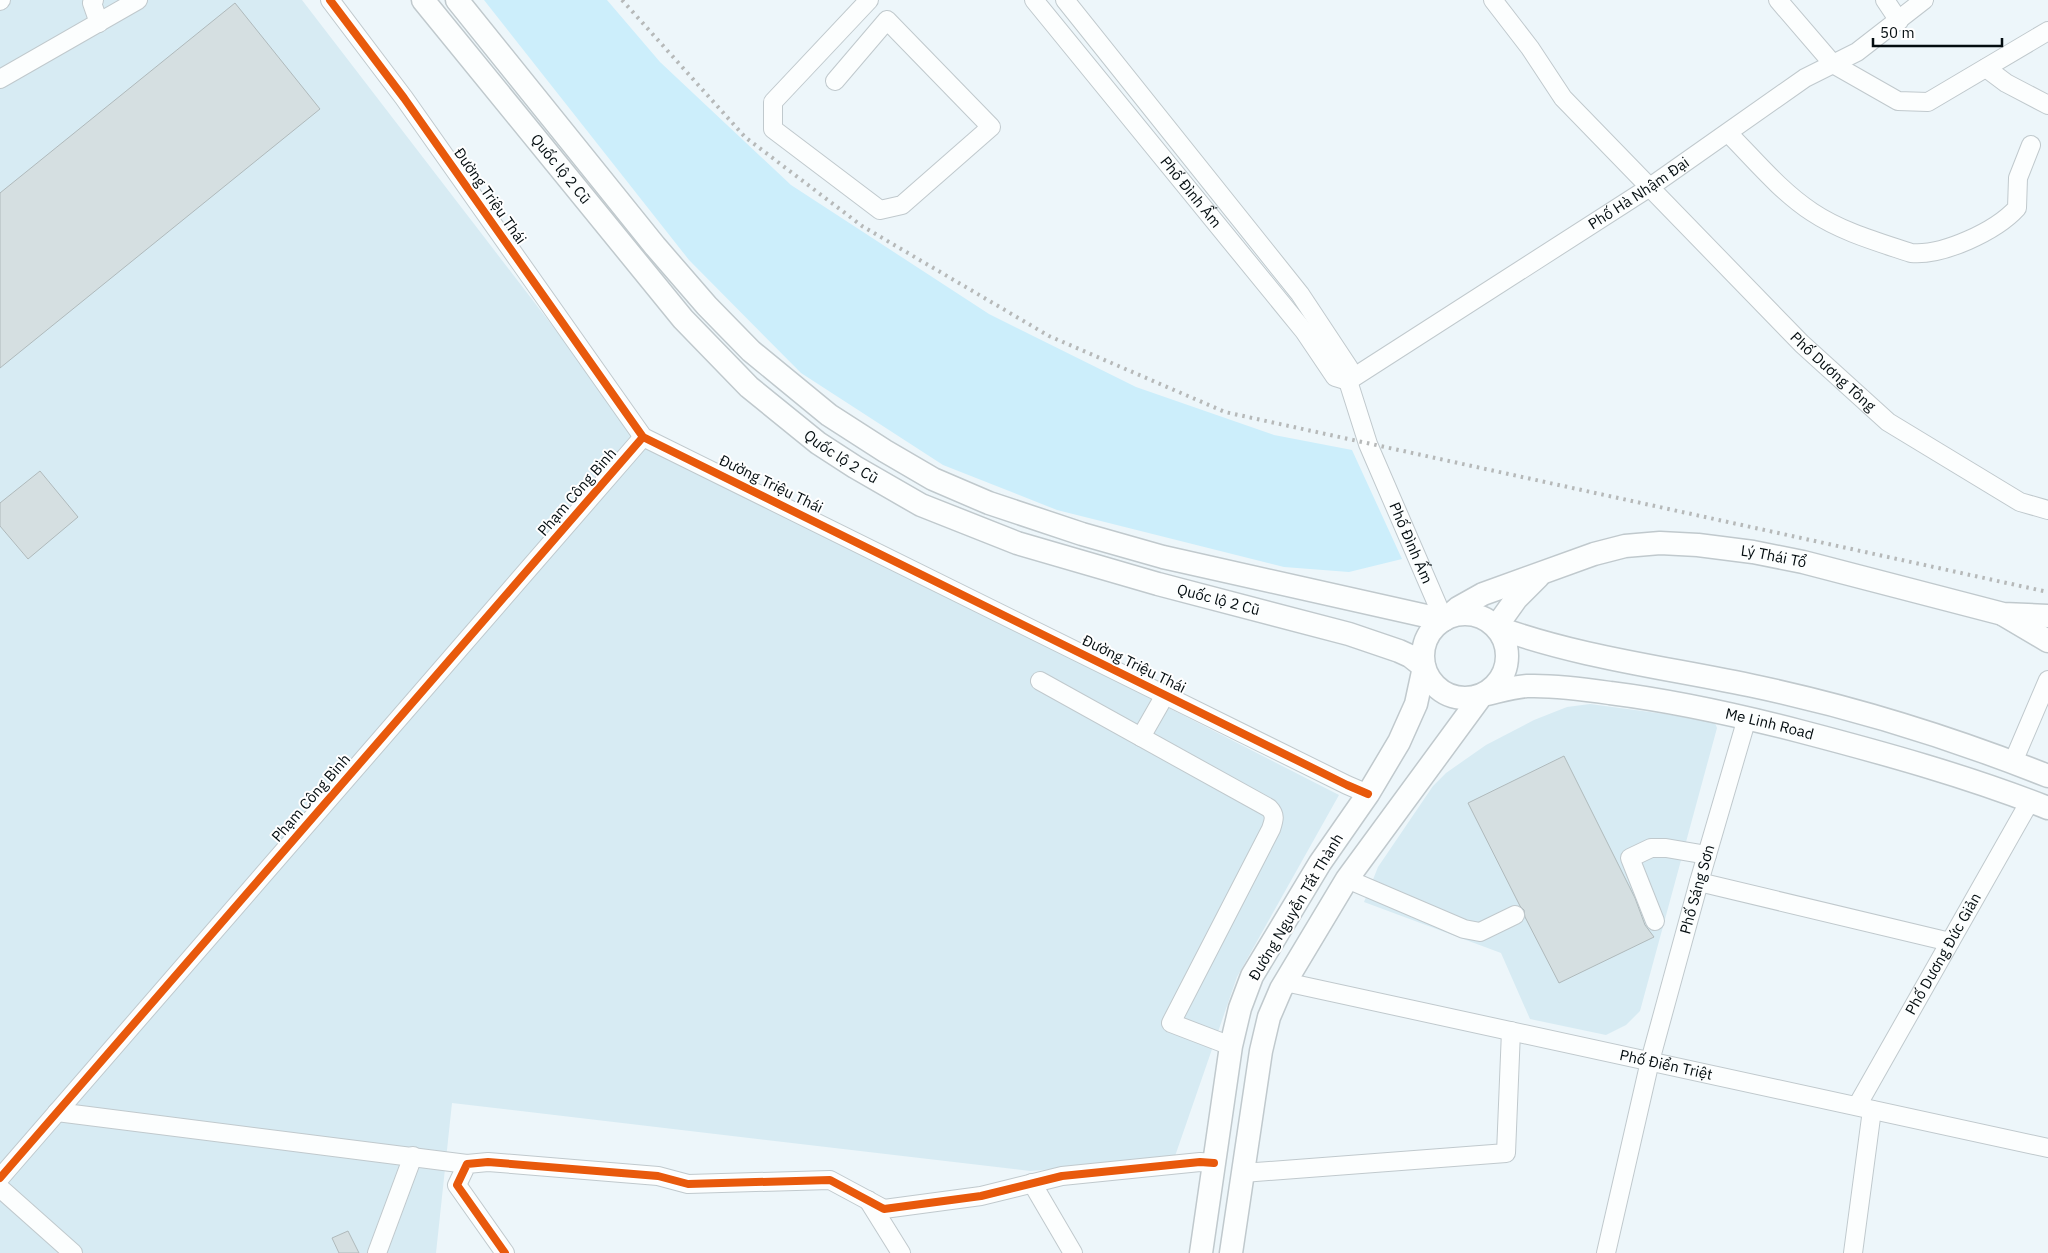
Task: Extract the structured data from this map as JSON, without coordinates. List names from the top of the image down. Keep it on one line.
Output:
{"streets":{"main road":["Quốc lộ 2 Cũ","Lý Thái Tổ","Me Linh Road","Đường Nguyễn Tất Thành"],"street":["Phố Đình Ấm","Phố Hà Nhậm Đại","Đường Triệu Thái","Phố Dương Tông","Phạm Công Bình","Phố Sáng Sơn","Phố Dương Đức Giản","Phố Điển Triệt"]},"crossings":[["Quốc lộ 2 Cũ","Phố Đình Ấm"],["Quốc lộ 2 Cũ","Lý Thái Tổ"],["Quốc lộ 2 Cũ","Me Linh Road"],["Quốc lộ 2 Cũ","Đường Nguyễn Tất Thành"],["Phố Đình Ấm","Phố Hà Nhậm Đại"],["Phố Đình Ấm","Lý Thái Tổ"],["Phố Đình Ấm","Me Linh Road"],["Phố Đình Ấm","Đường Nguyễn Tất Thành"],["Phố Hà Nhậm Đại","Phố Dương Tông"],["Đường Triệu Thái","Phạm Công Bình"],["Đường Triệu Thái","Đường Nguyễn Tất Thành"],["Lý Thái Tổ","Me Linh Road"],["Lý Thái Tổ","Đường Nguyễn Tất Thành"],["Me Linh Road","Phố Sáng Sơn"],["Me Linh Road","Đường Nguyễn Tất Thành"],["Me Linh Road","Phố Dương Đức Giản"],["Phố Sáng Sơn","Phố Điển Triệt"],["Đường Nguyễn Tất Thành","Phố Điển Triệt"],["Phố Dương Đức Giản","Phố Điển Triệt"]],"scale_bar":"50 m"}
